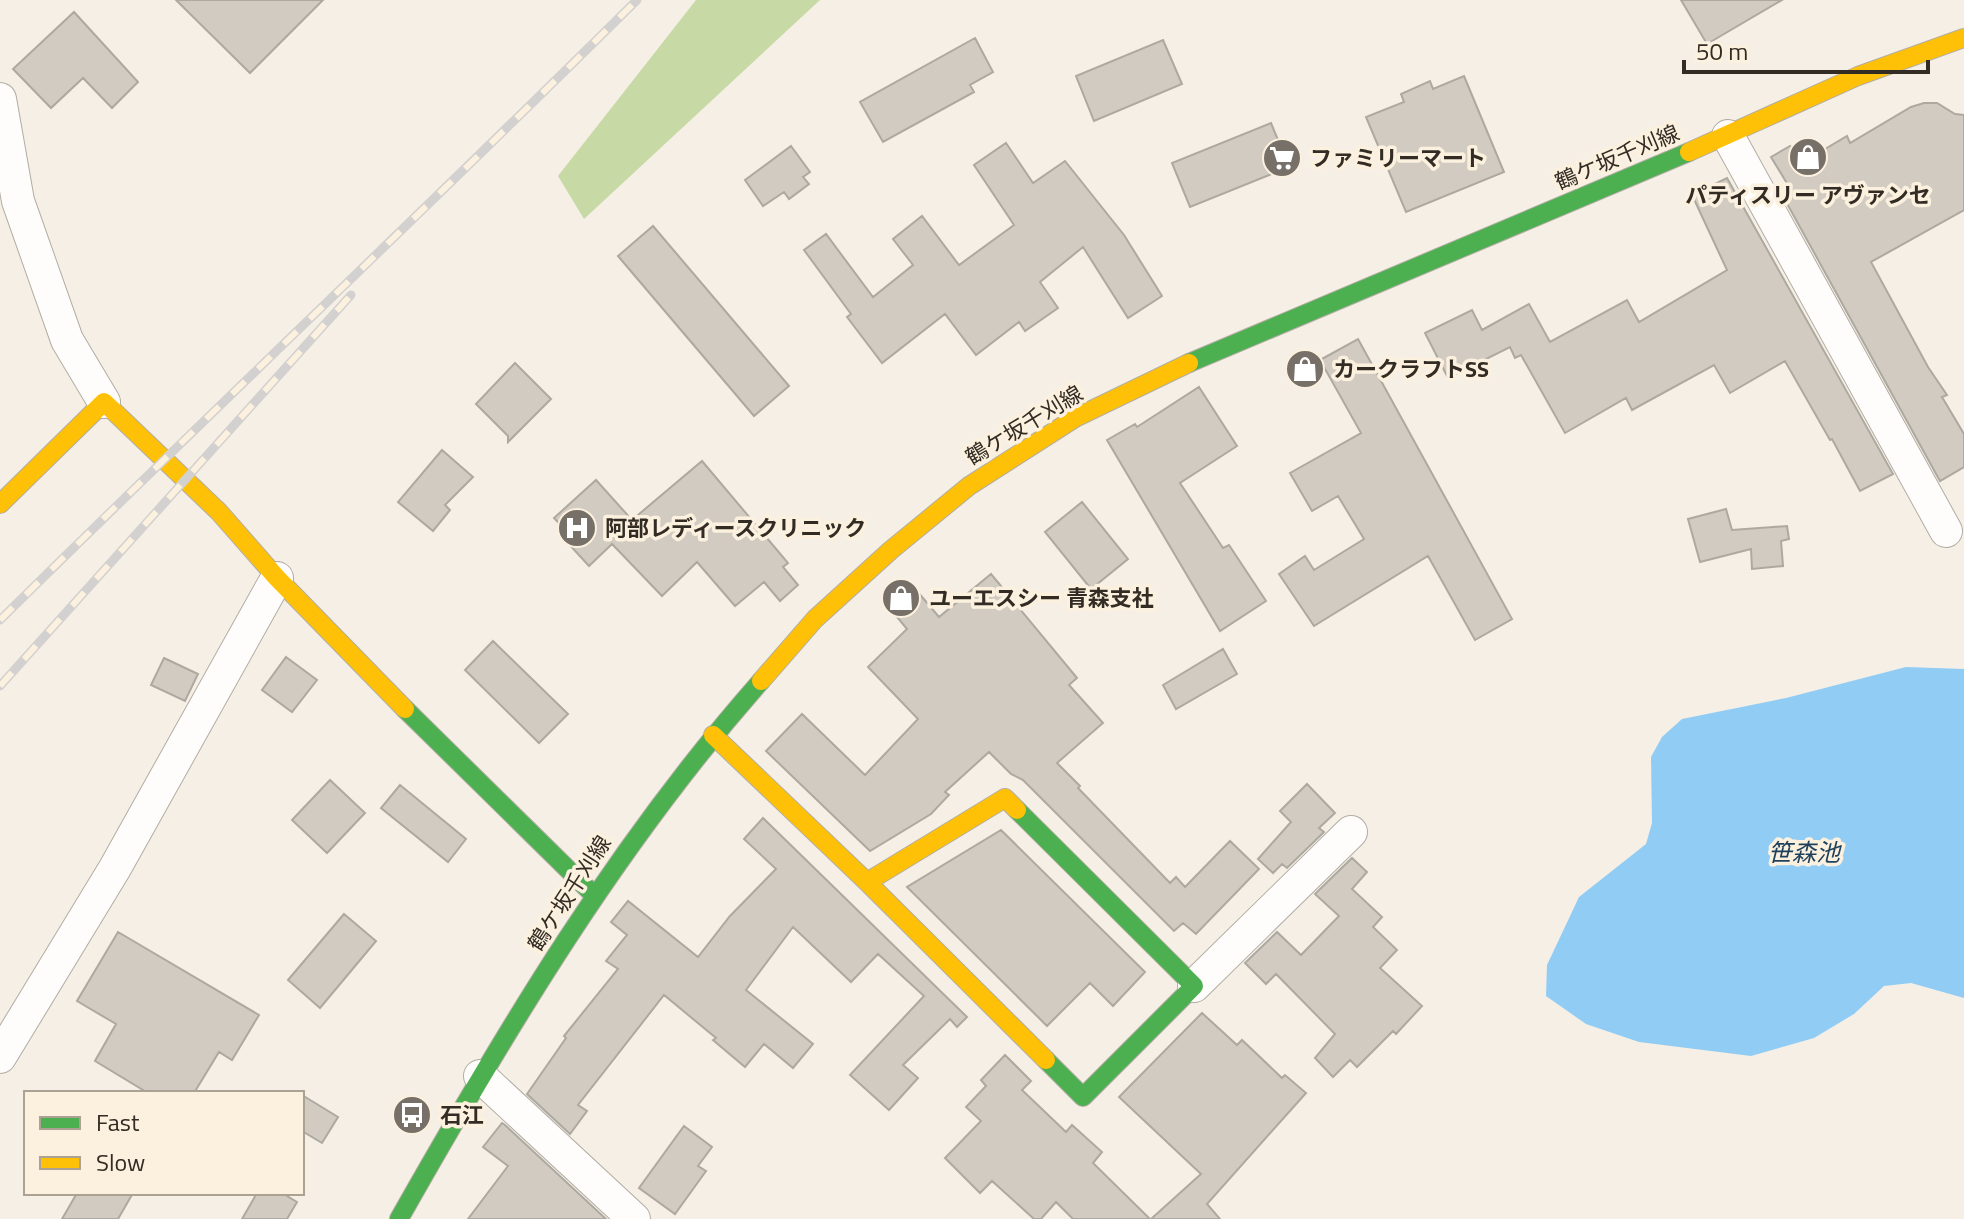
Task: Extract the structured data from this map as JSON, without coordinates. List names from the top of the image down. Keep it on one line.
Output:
{"streets":{"main road":["鶴ケ坂千刈線"]},"water":["笹森池"],"places":{"shop":["パティスリー アヴァンセ","カークラフトSS","ユーエスシー 青森支社"],"supermarket":["ファミリーマート"],"hospital":["阿部レディースクリニック"],"bus stop":["石江"]},"legend":["Fast","Slow"],"scale_bar":"50 m"}
